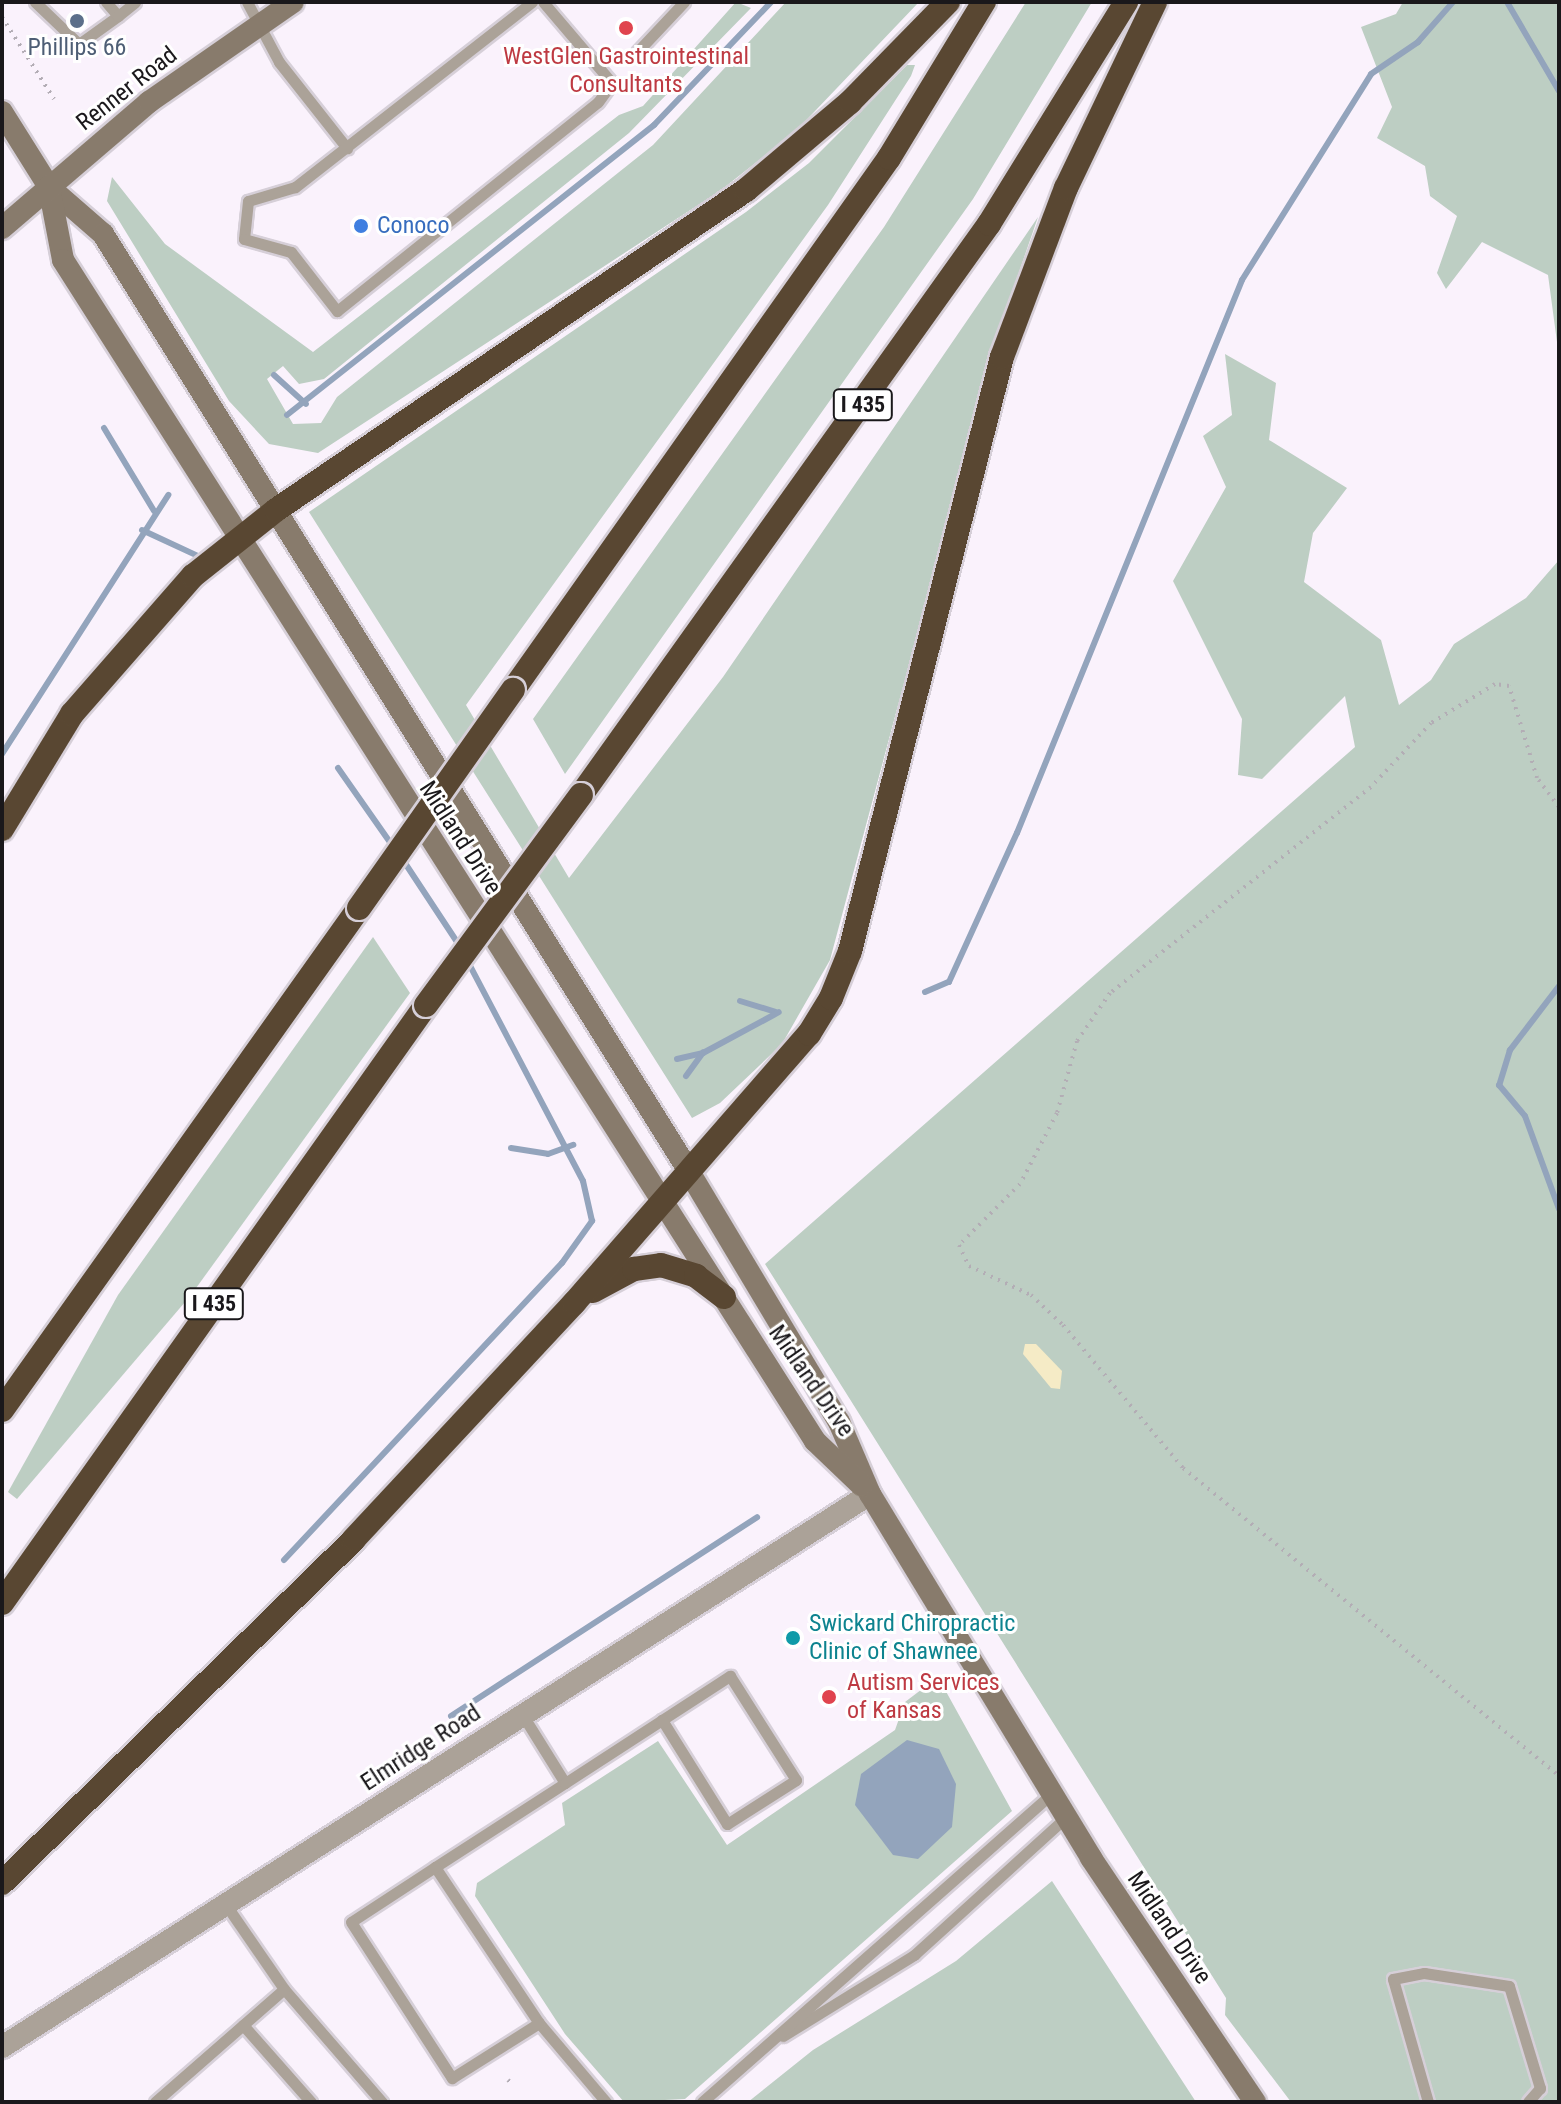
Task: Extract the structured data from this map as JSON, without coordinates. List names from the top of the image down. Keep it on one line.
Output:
{"streets":{"highway":["I 435"],"main road":["Renner Road","Midland Drive"],"street":["Elmridge Road"]},"crossings":[["Renner Road","Midland Drive"],["Midland Drive","Elmridge Road"]],"places":["Phillips 66","WestGlen Gastrointestinal Consultants","Conoco","Swickard Chiropractic Clinic of Shawnee","Autism Services of Kansas"]}
